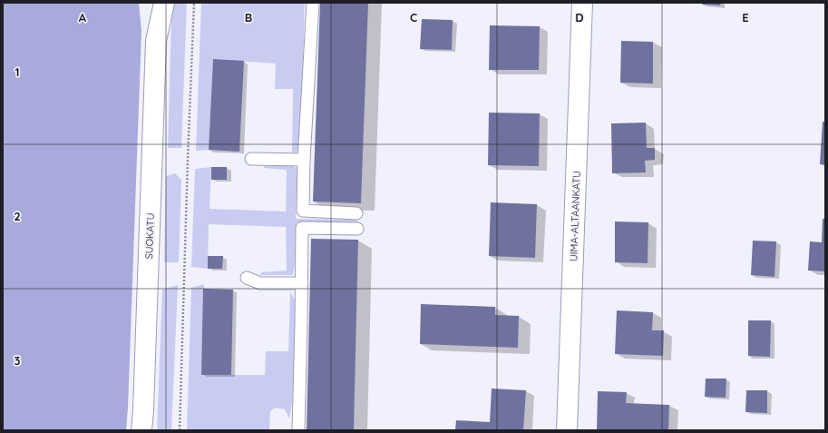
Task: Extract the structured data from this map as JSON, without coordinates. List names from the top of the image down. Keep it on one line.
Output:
{"streets":{"street":["UIMA-ALTAANKATU","SUOKATU"]},"grid":{"columns":["A","B","C","D","E"],"rows":["1","2","3"]}}
